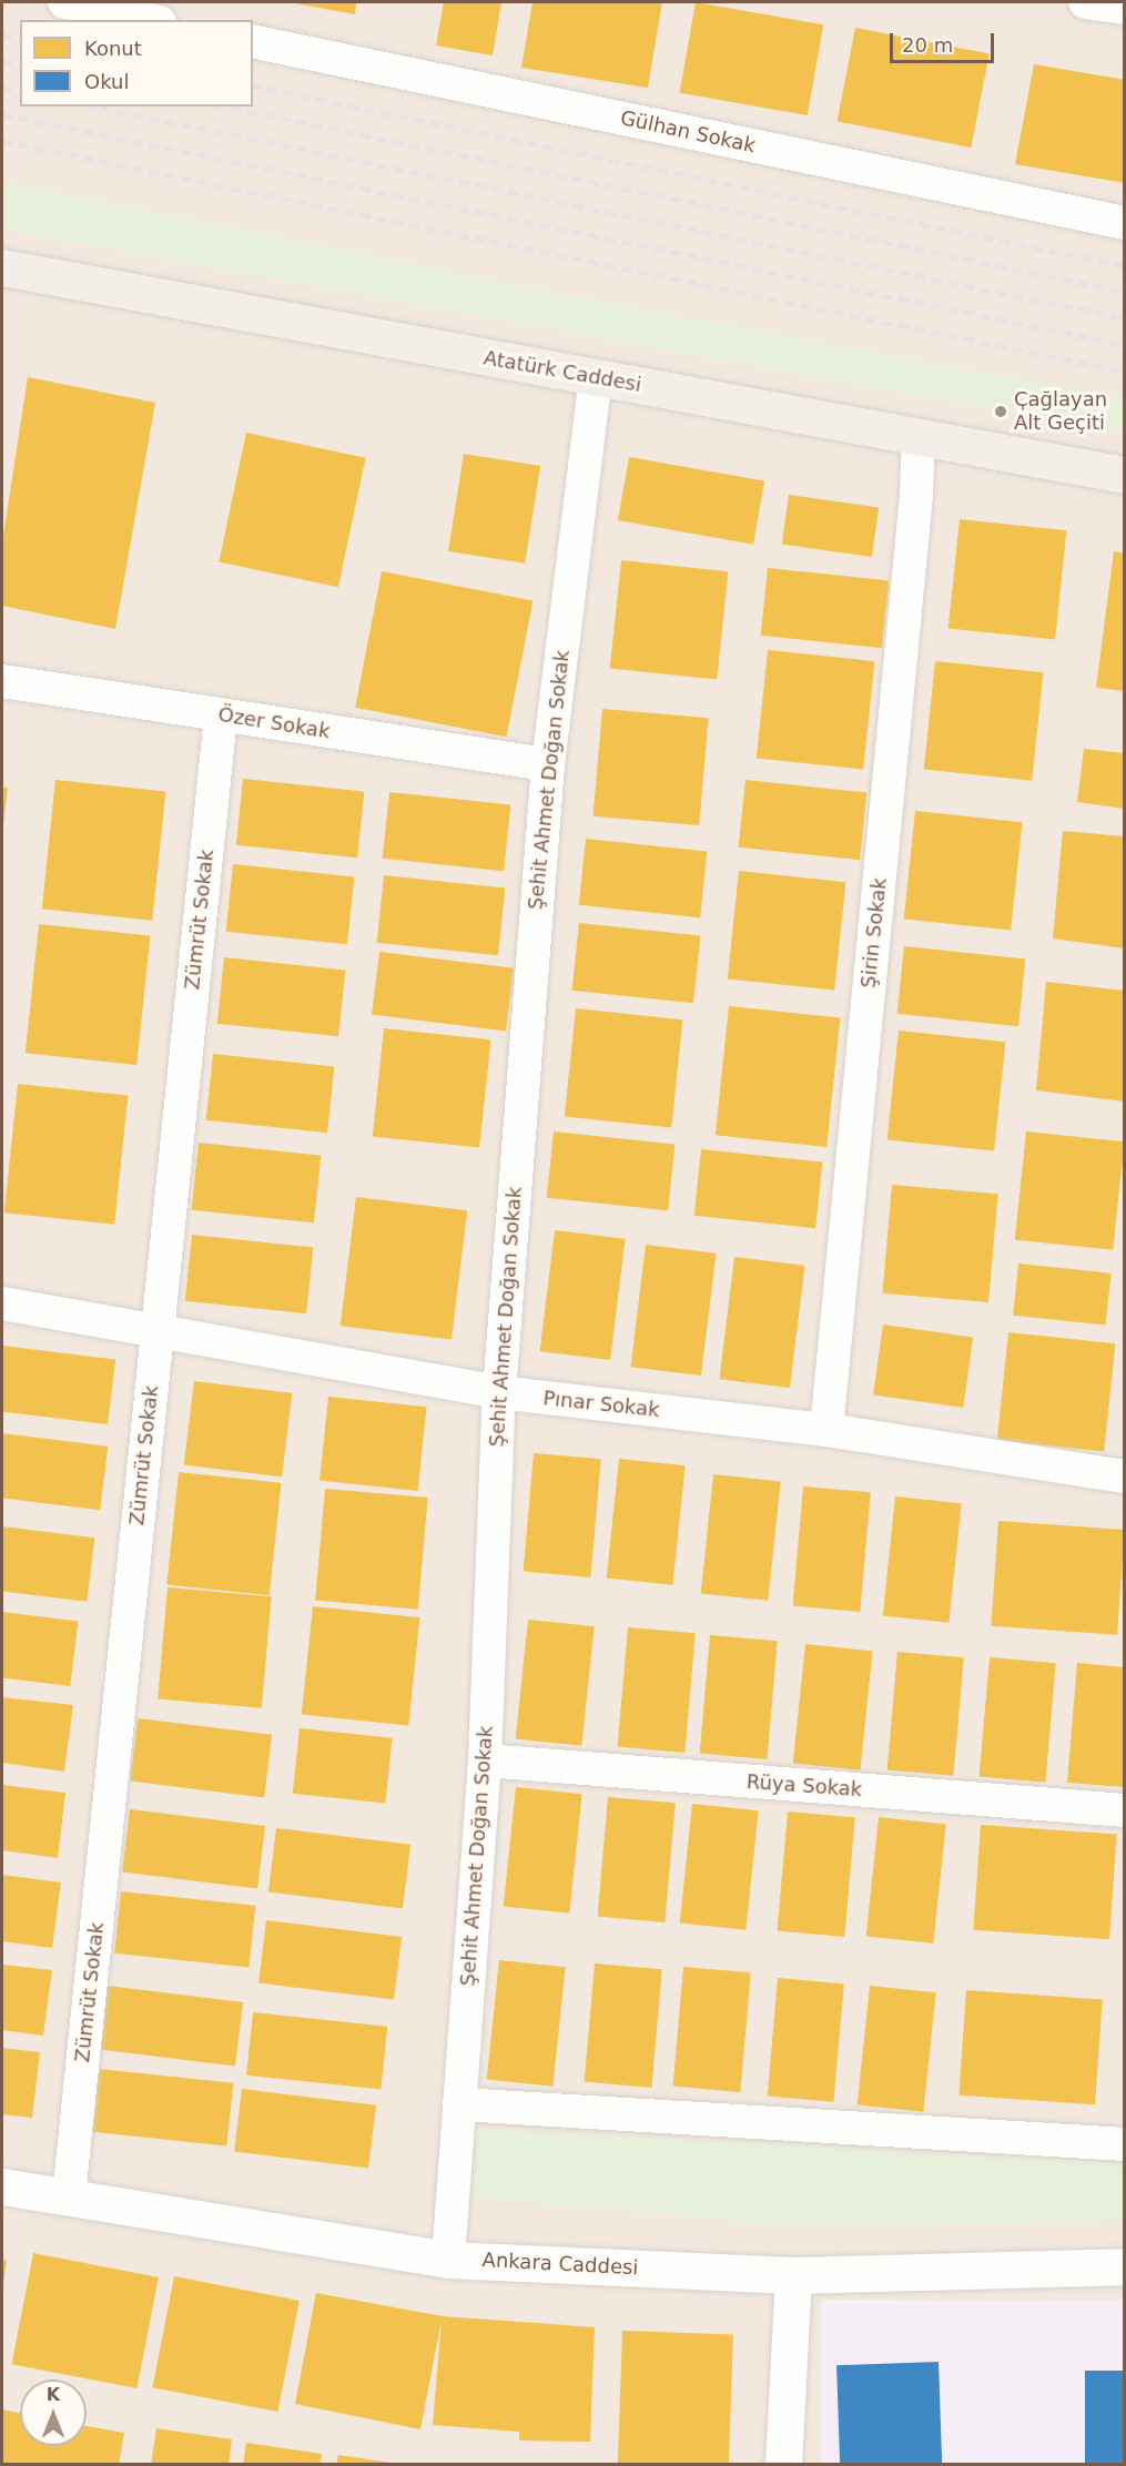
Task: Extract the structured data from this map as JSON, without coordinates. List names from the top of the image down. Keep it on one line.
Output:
{"streets":{"main road":["Atatürk Caddesi","Ankara Caddesi"],"street":["Gülhan Sokak","Özer Sokak","Şehit Ahmet Doğan Sokak","Zümrüt Sokak","Şirin Sokak","Pınar Sokak","Rüya Sokak"]},"crossings":[["Atatürk Caddesi","Şehit Ahmet Doğan Sokak"],["Atatürk Caddesi","Şirin Sokak"],["Özer Sokak","Şehit Ahmet Doğan Sokak"],["Özer Sokak","Zümrüt Sokak"],["Şehit Ahmet Doğan Sokak","Pınar Sokak"],["Şehit Ahmet Doğan Sokak","Rüya Sokak"],["Şehit Ahmet Doğan Sokak","Ankara Caddesi"],["Zümrüt Sokak","Pınar Sokak"],["Zümrüt Sokak","Ankara Caddesi"],["Şirin Sokak","Pınar Sokak"]],"places":["Çağlayan Alt Geçiti"],"legend":["Konut","Okul"],"scale_bar":"20 m","north":"top"}
